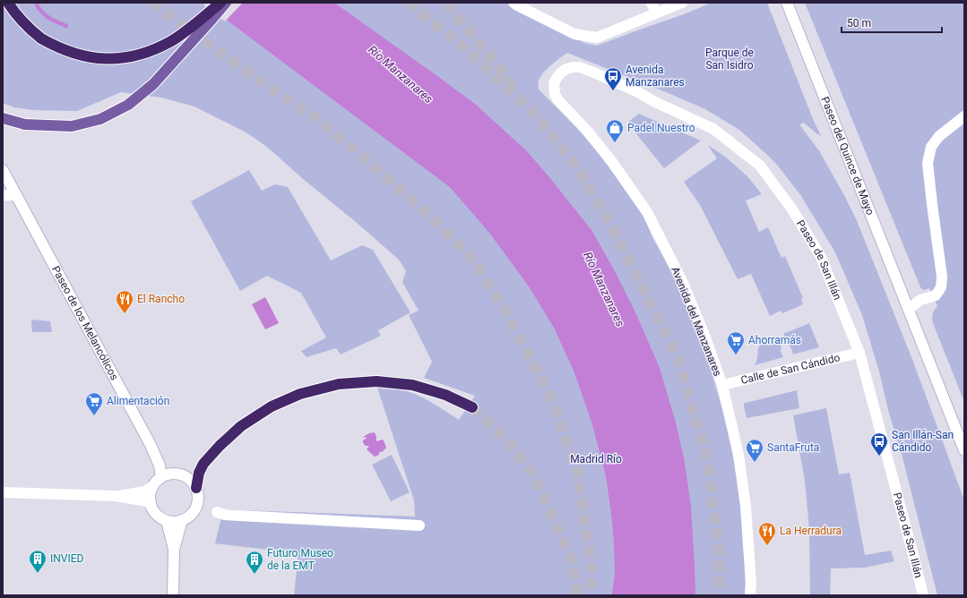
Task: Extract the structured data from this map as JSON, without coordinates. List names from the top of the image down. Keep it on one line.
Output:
{"streets":{"street":["Paseo del Quince de Mayo","Paseo de San Illán","Avenida del Manzanares","Paseo de los Melancólicos","Calle de San Cándido"]},"crossings":[["Paseo de San Illán","Avenida del Manzanares"],["Paseo de San Illán","Calle de San Cándido"],["Avenida del Manzanares","Calle de San Cándido"]],"water":["Río Manzanares"],"parks":["Parque de San Isidro","Madrid Río"],"places":{"bus stop":["Avenida Manzanares","San Illán-San Cándido"],"shop":["Padel Nuestro"],"restaurant":["El Rancho","La Herradura"],"supermarket":["Ahorramás","Alimentación","SantaFruta"],"building":["INVIED","Futuro Museo de la EMT"]},"scale_bar":"50 m"}
